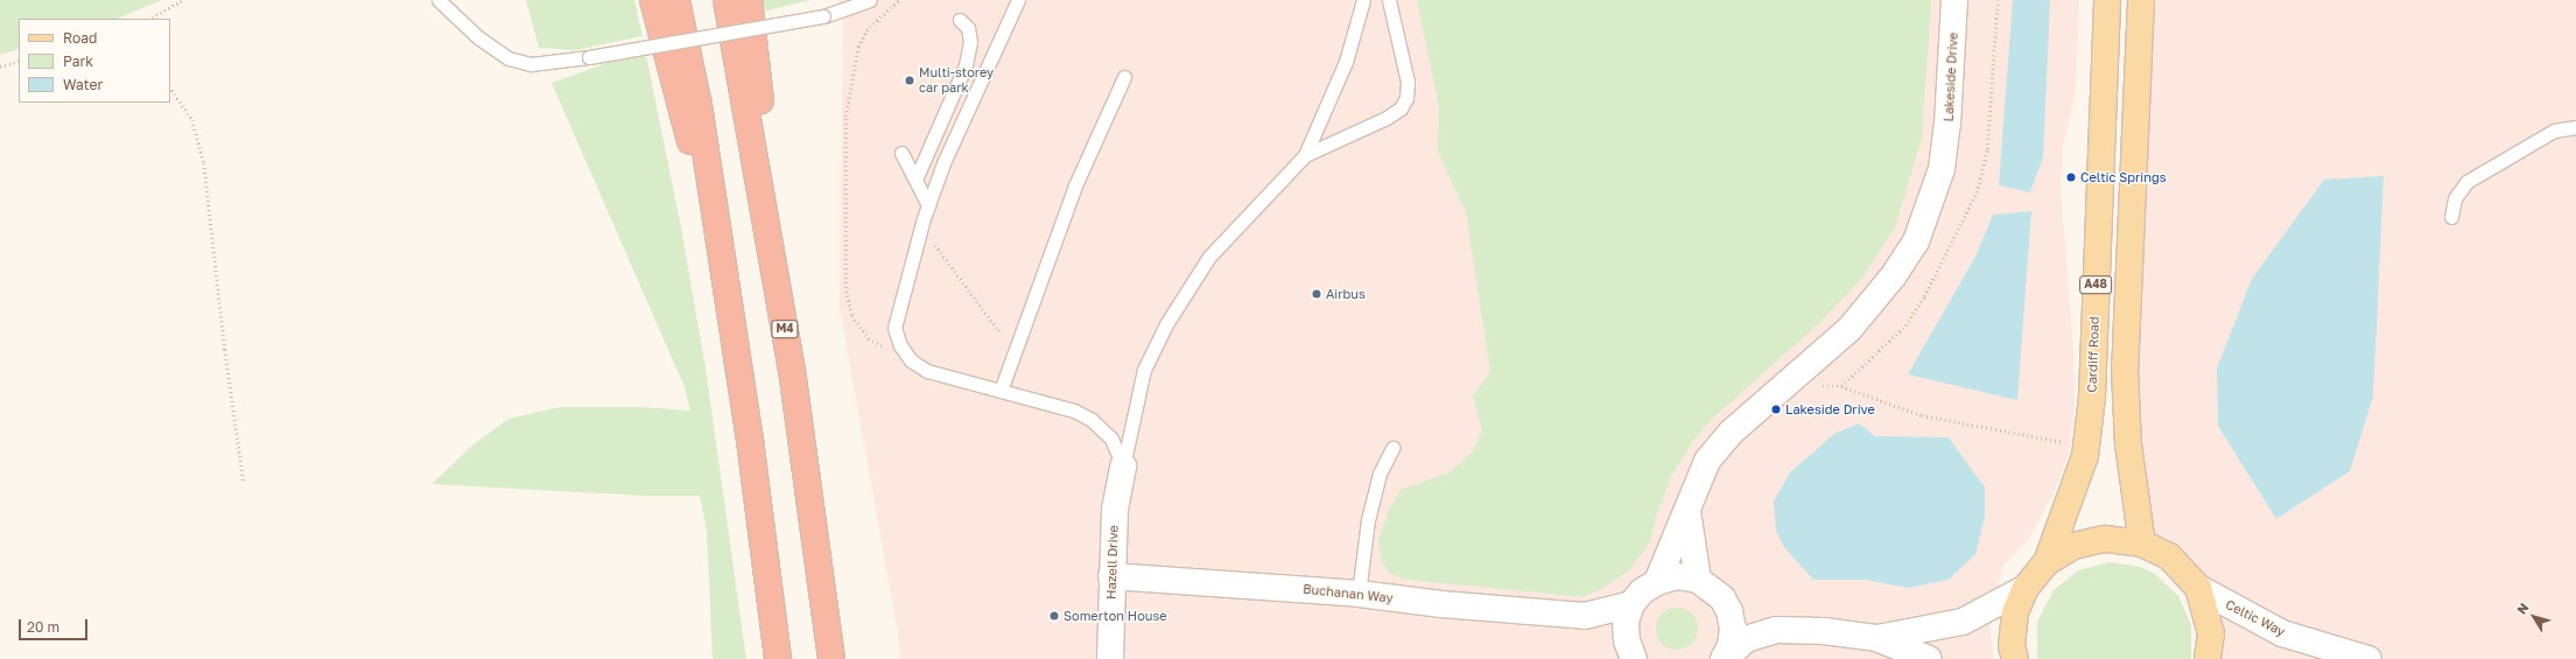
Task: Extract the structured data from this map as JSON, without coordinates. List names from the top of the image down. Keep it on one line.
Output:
{"streets":{"highway":["M4"],"main road":["A48","Cardiff Road"],"street":["Lakeside Drive","Hazell Drive","Buchanan Way","Celtic Way"]},"crossings":[["A48","Cardiff Road"],["Cardiff Road","Celtic Way"],["Hazell Drive","Buchanan Way"]],"places":["Multi-storey car park","Celtic Springs","Airbus","Lakeside Drive","Somerton House"],"legend":["Road","Park","Water"],"scale_bar":"20 m","north":"top left"}
